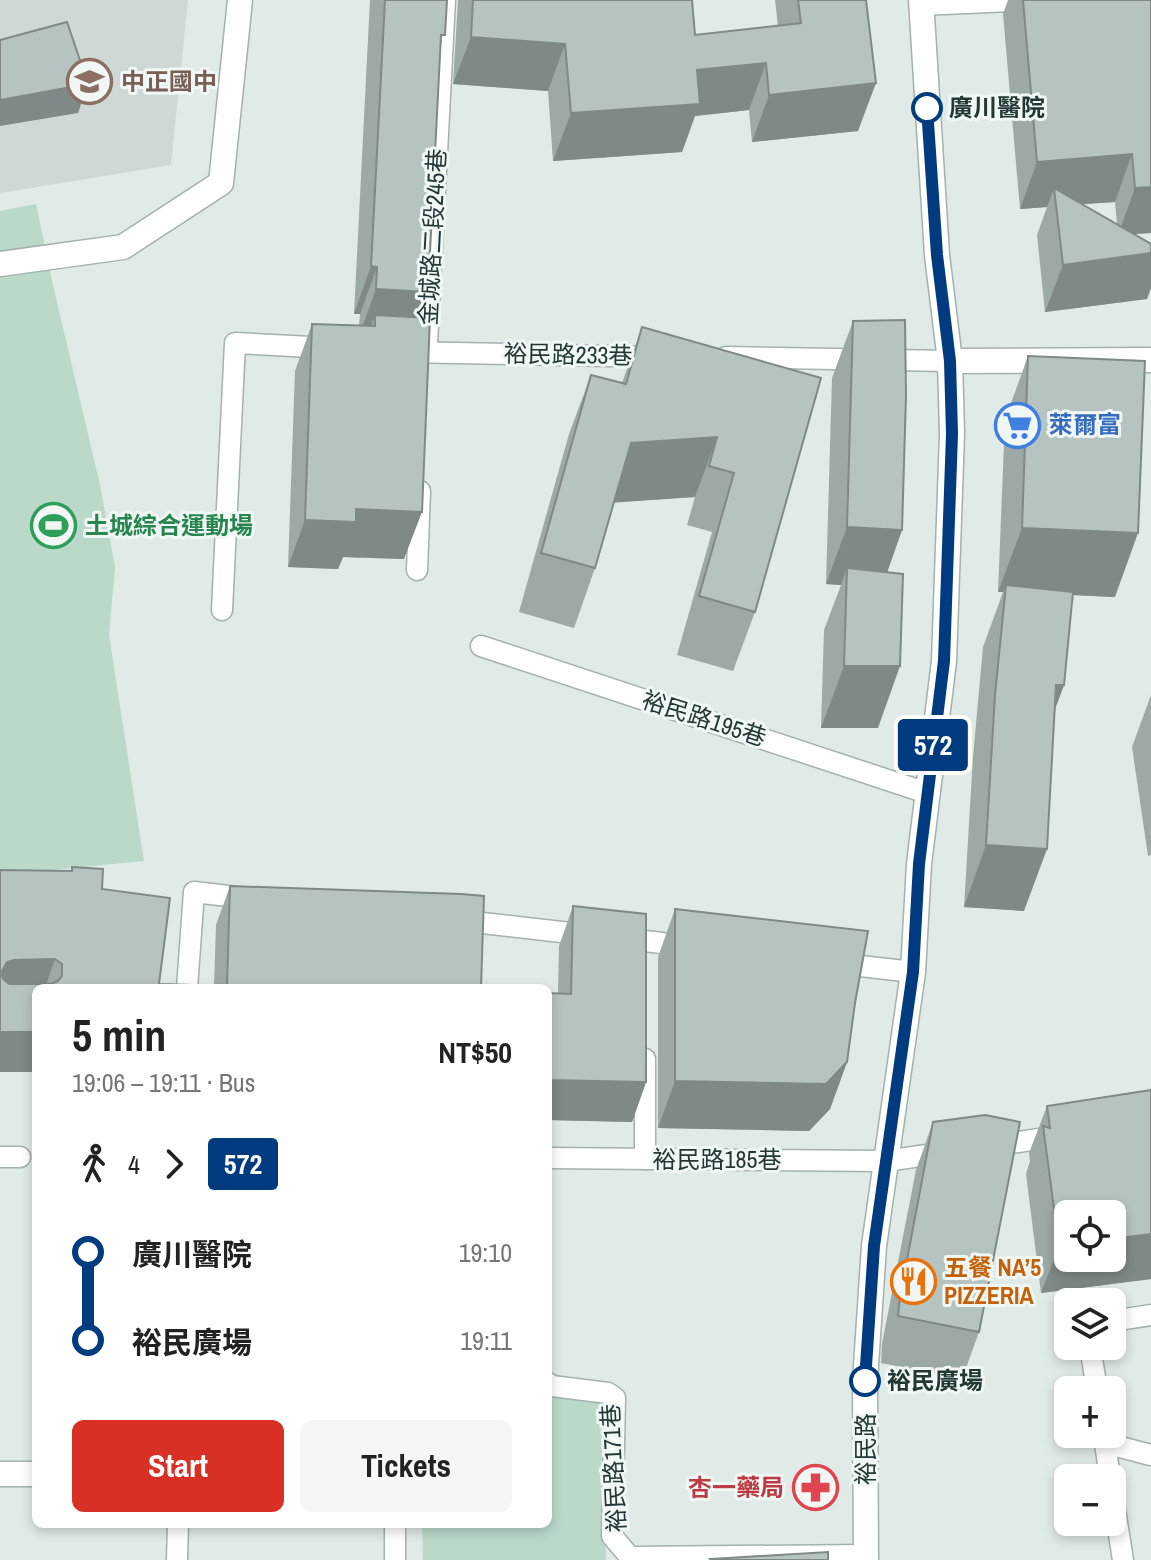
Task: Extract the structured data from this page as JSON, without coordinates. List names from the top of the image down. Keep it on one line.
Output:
{"streets":{"street":["裕民路"],"lane":["金城路二段245巷","裕民路233巷","裕民路195巷","裕民路185巷","裕民路171巷"]},"crossings":[["金城路二段245巷","裕民路233巷"],["裕民路195巷","裕民路"],["裕民路185巷","裕民路"],["裕民路","裕民路171巷"]],"places":{"school or university":["中正國中"],"other":["廣川醫院","裕民廣場"],"supermarket":["萊爾富"],"sports":["土城綜合運動場"],"restaurant":["五餐 NA’5 PIZZERIA"],"pharmacy":["杏一藥局"]},"lines":["bus line 572"],"page":{"on_map":"572","heading":["5 min","19:06 – 19:11 · Bus","NT$50"],"legs":["4","572"],"map_buttons":["+","−"],"list":[{"name":"廣川醫院","value":"19:10"},{"name":"裕民廣場","value":"19:11"}],"buttons":["Start","Tickets"]}}
